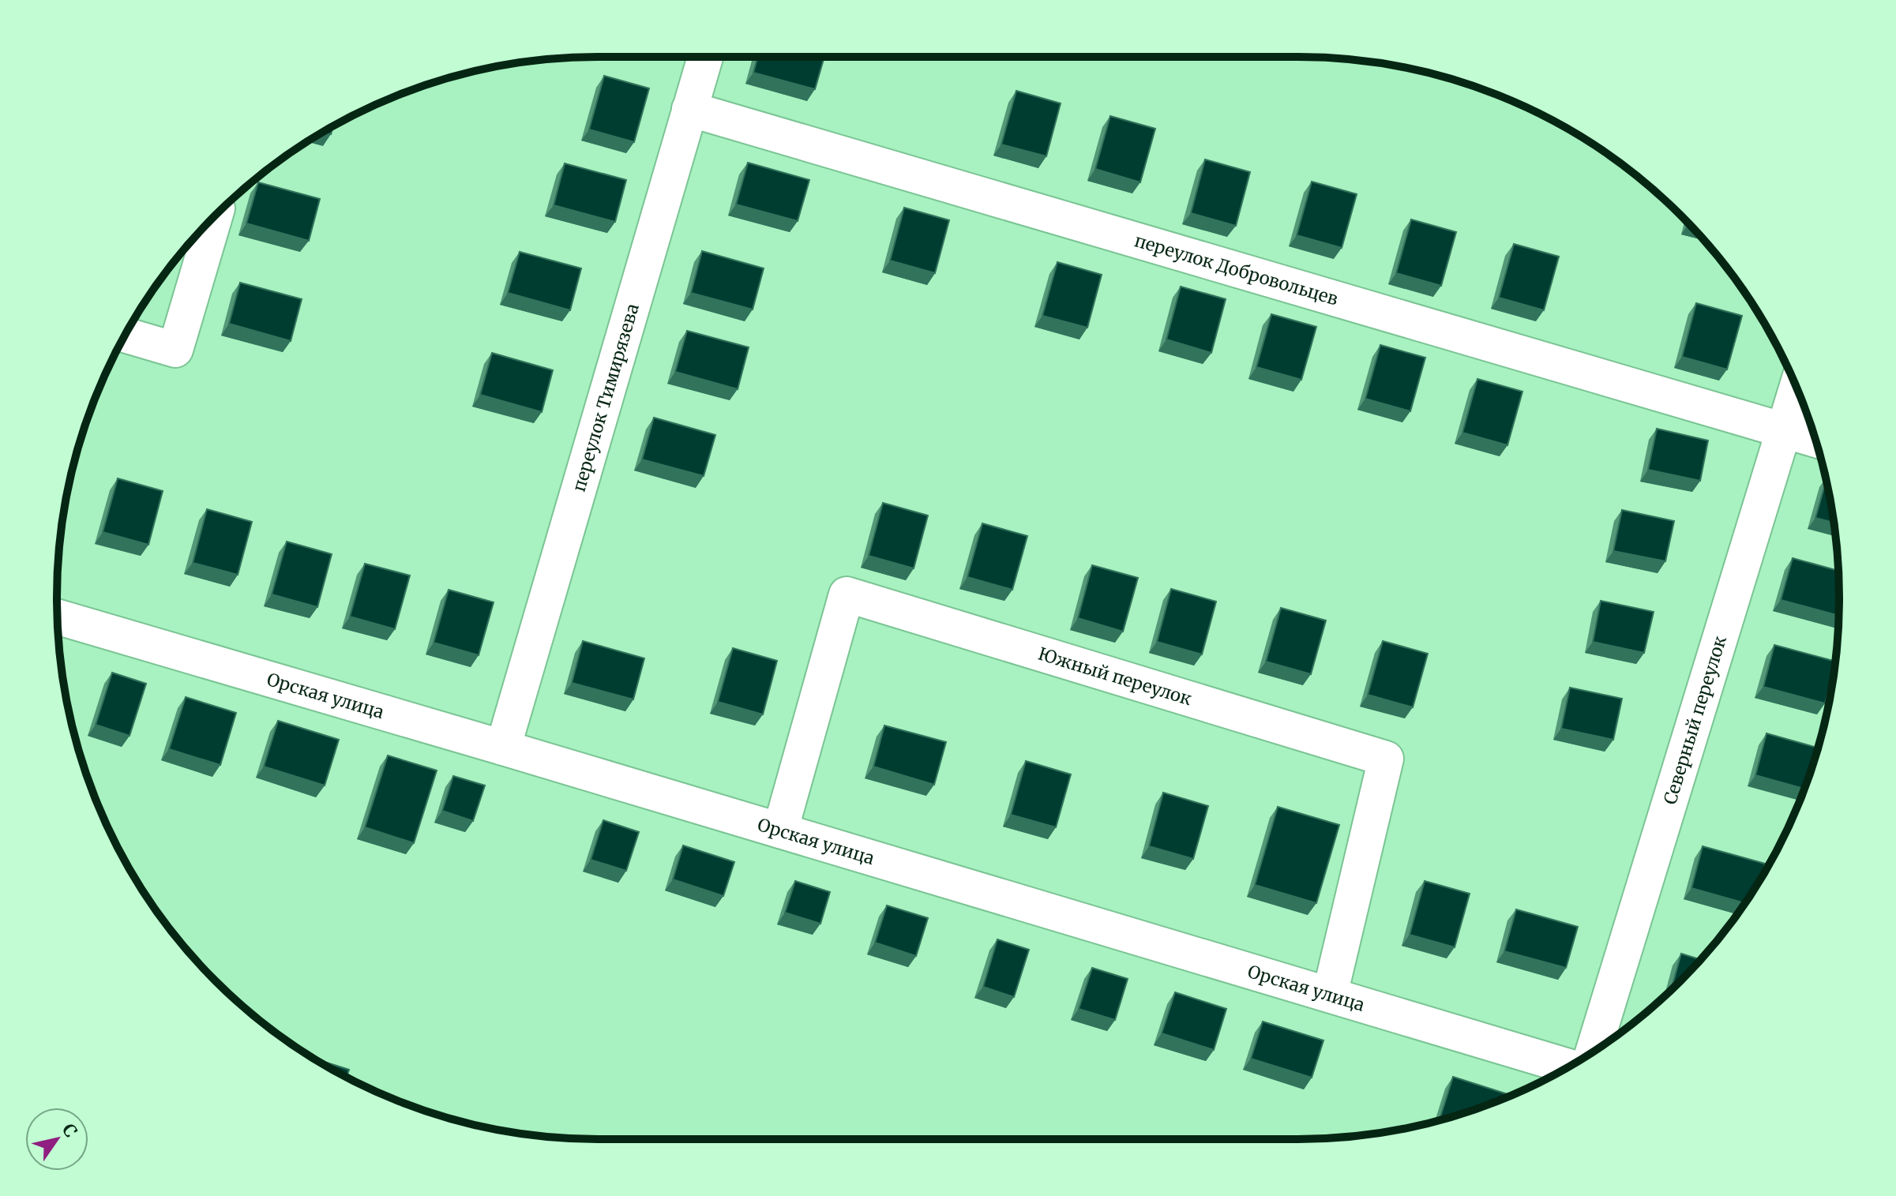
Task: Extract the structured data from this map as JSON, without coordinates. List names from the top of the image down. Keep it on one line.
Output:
{"streets":{"street":["переулок Добровольцев","переулок Тимирязева","Южный переулок","Орская улица","Северный переулок"]},"crossings":[["переулок Добровольцев","переулок Тимирязева"],["переулок Добровольцев","Северный переулок"],["переулок Тимирязева","Орская улица"],["Южный переулок","Орская улица"]],"north":"top right"}
